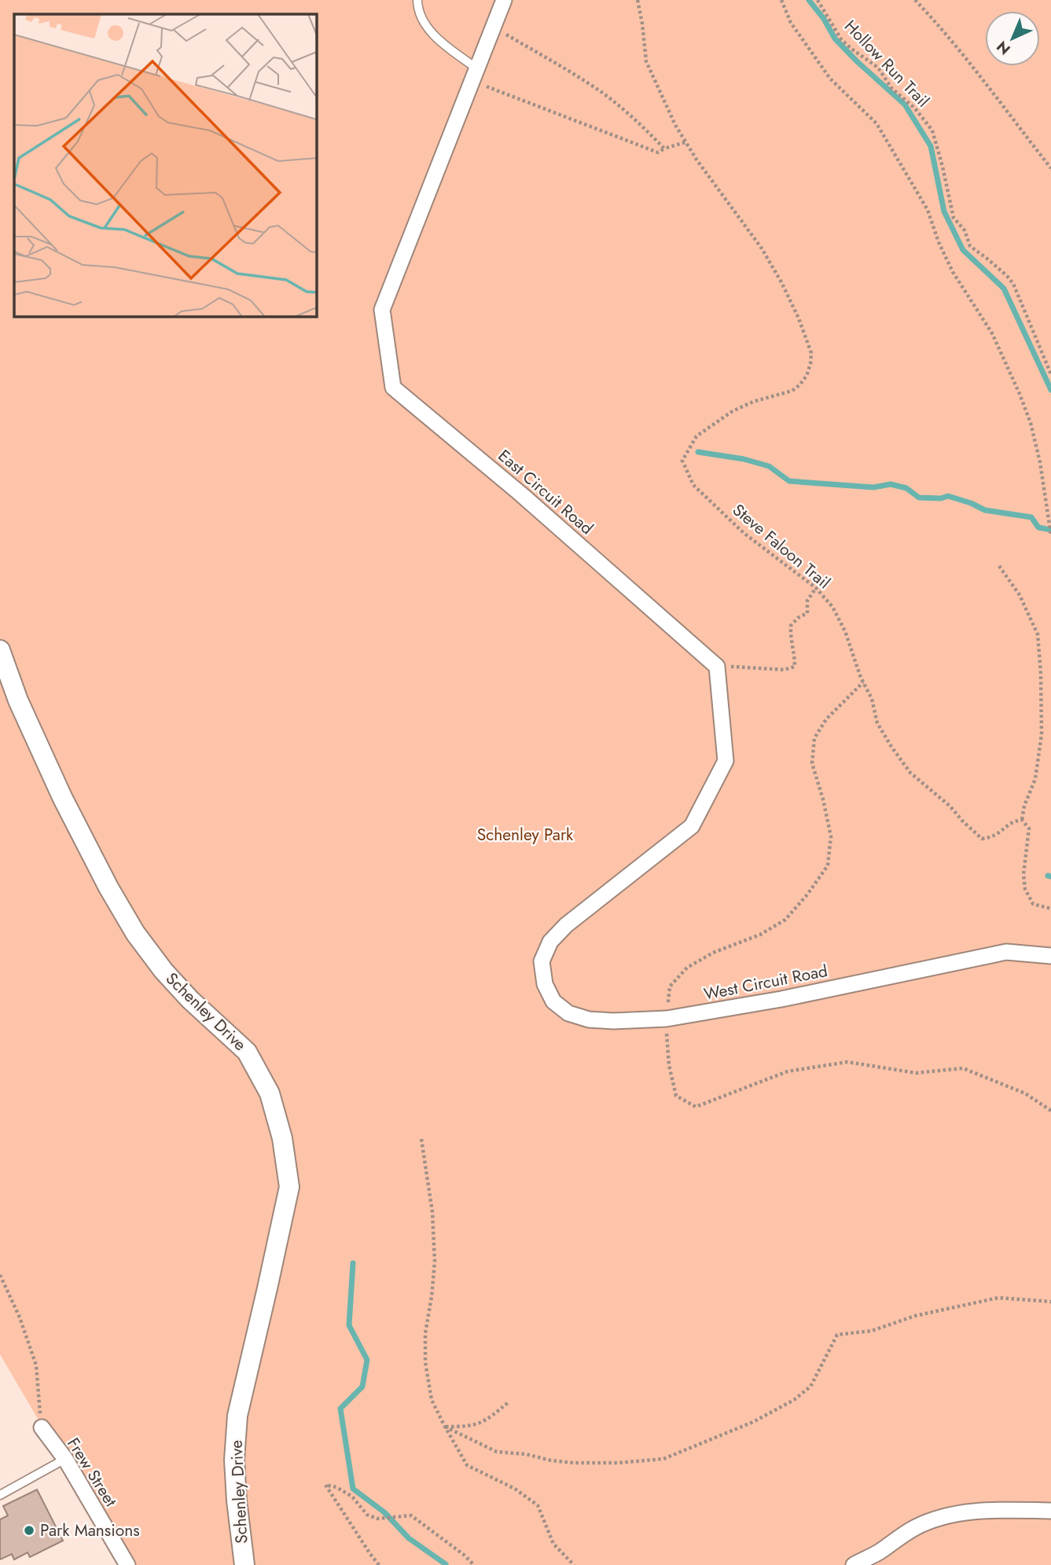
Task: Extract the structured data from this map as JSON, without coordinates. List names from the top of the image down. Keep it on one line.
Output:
{"streets":{"street":["East Circuit Road","West Circuit Road","Schenley Drive","Frew Street"],"path":["Hollow Run Trail","Steve Faloon Trail"]},"crossings":[["East Circuit Road","West Circuit Road"]],"parks":["Schenley Park"],"places":["Park Mansions"],"north":"bottom left"}
